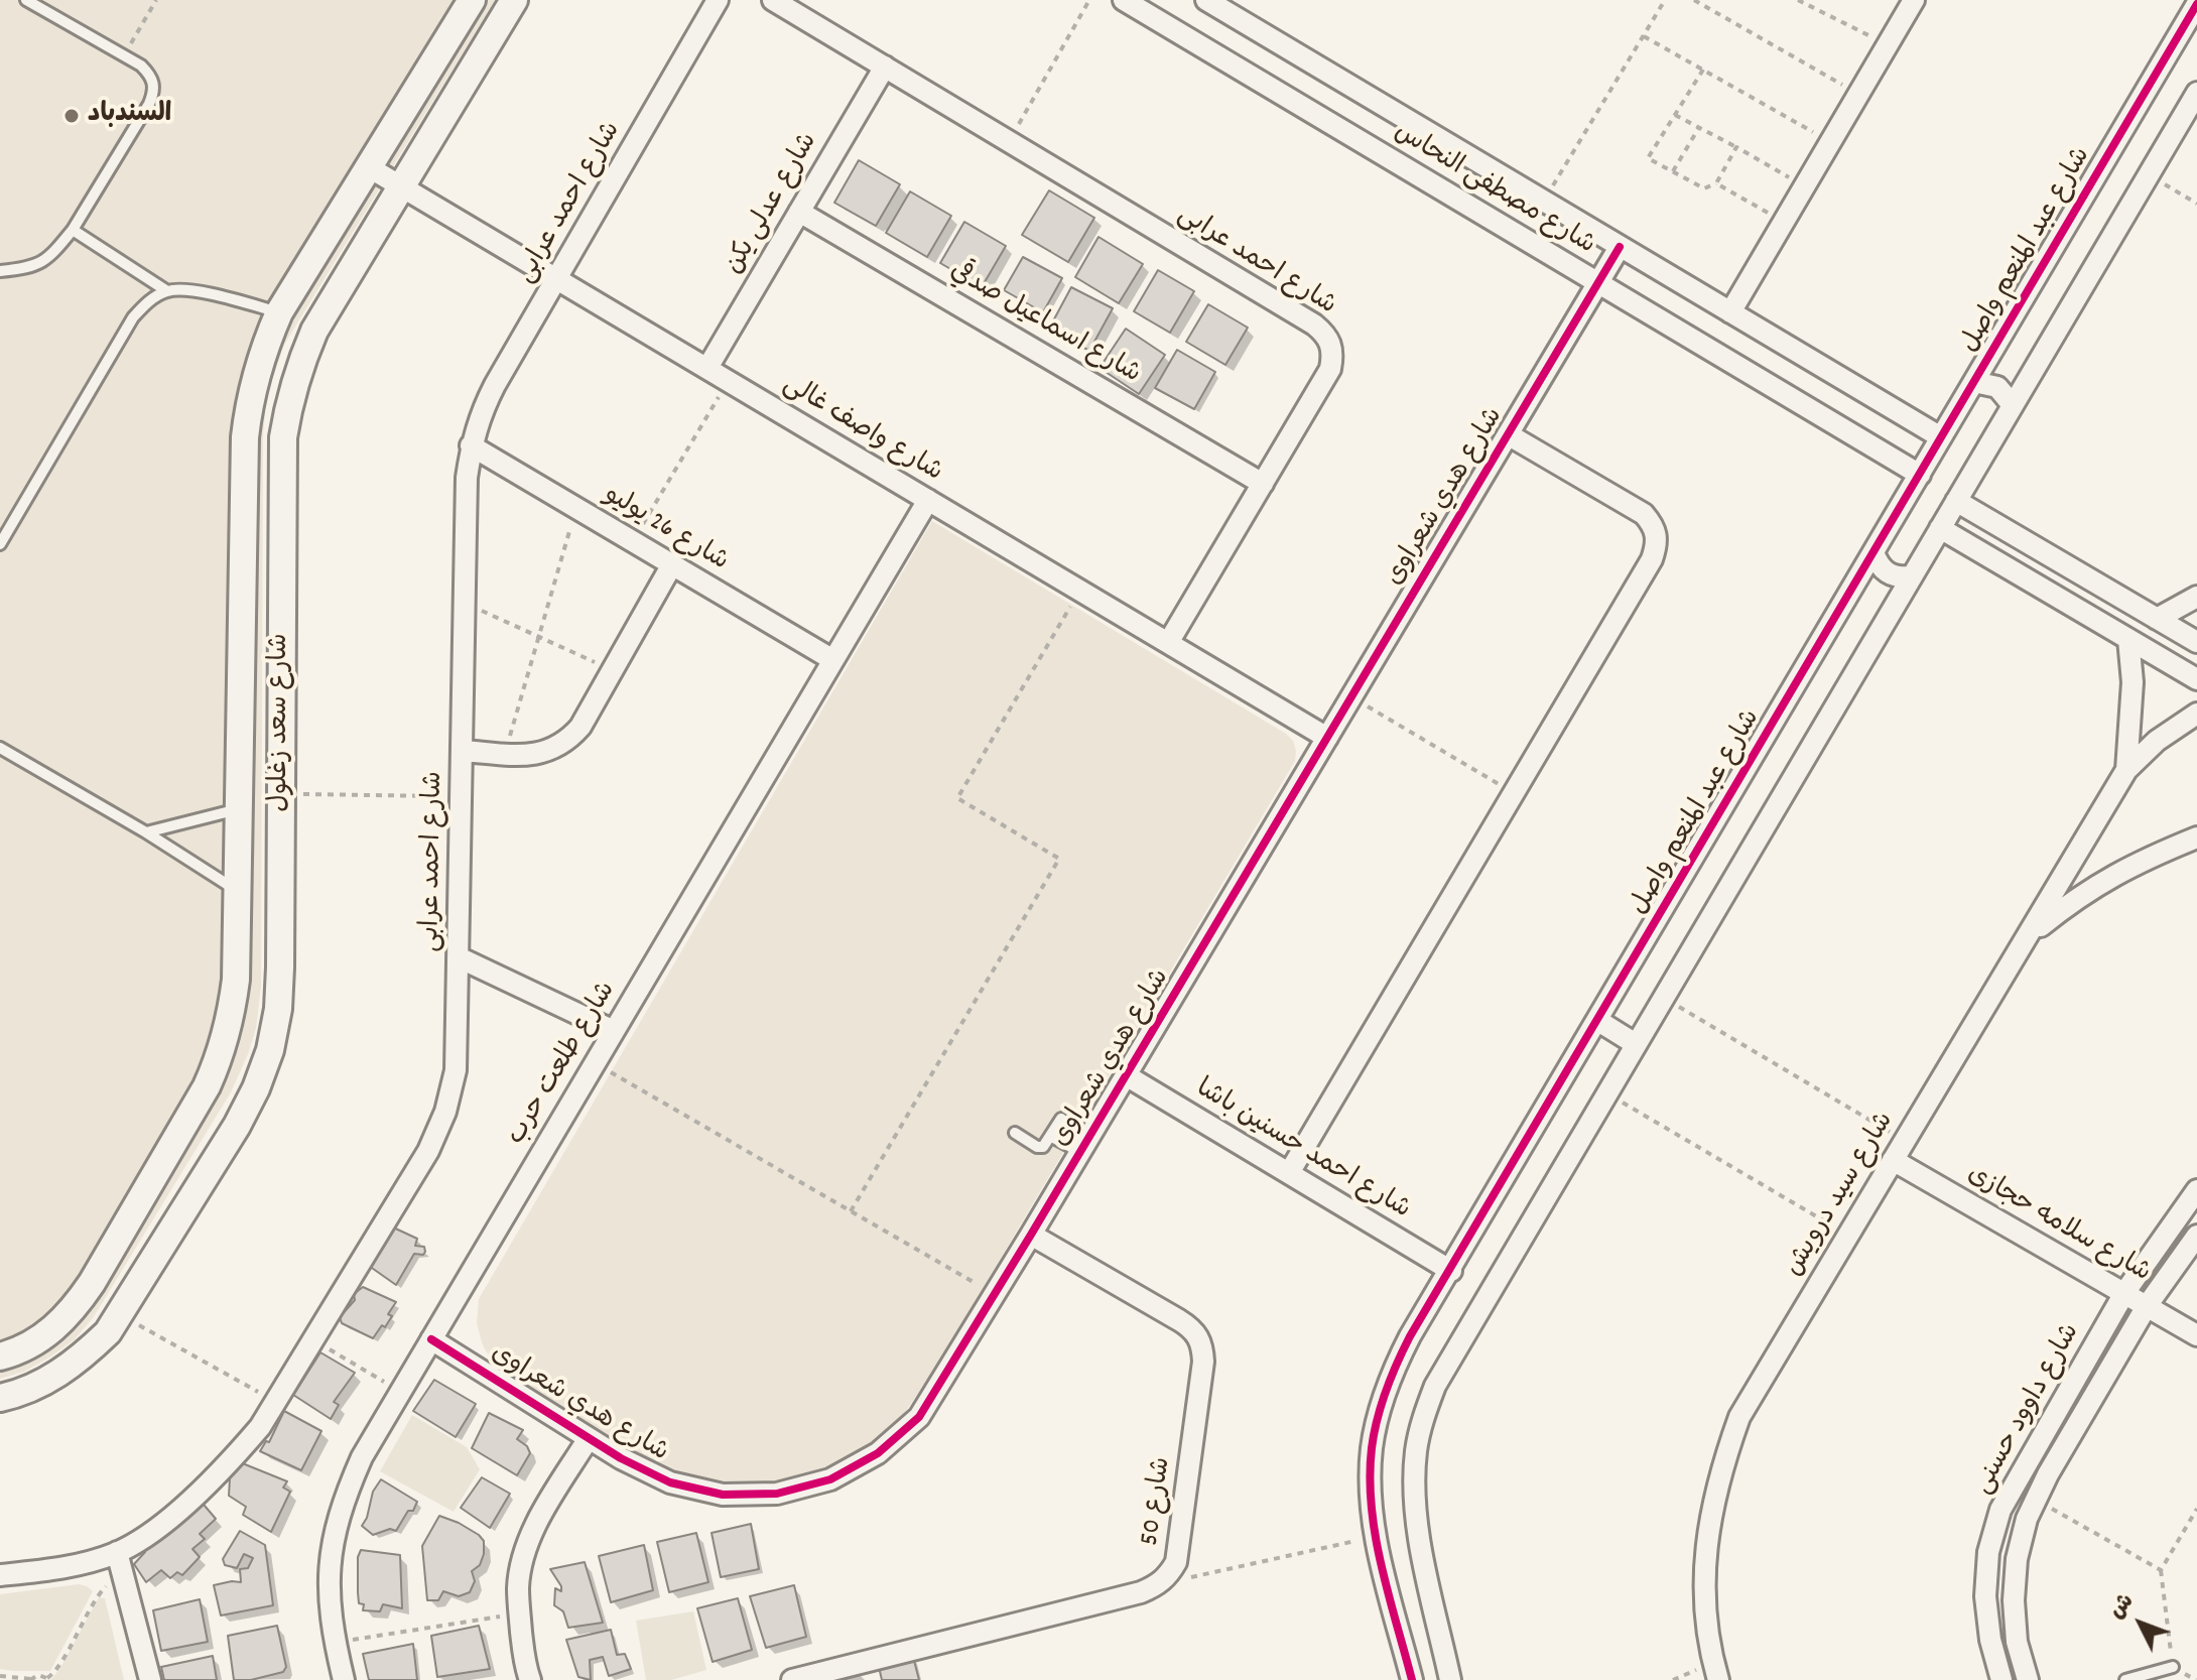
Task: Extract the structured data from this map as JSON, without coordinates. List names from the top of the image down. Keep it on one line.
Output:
{"streets":{"street":["شارع مصطفى النحاس","شارع احمد عرابى","شارع عدلى يكن","شارع عبد المنعم واصل","شارع اسماعيل صدقي","شارع واصف غالى","شارع هدي شعراوى","شارع 26 يوليو","شارع سعد زغلول","شارع طلعت حرب","شارع احمد حسنين باشا","شارع سيد درويش","شارع سلامه حجازى","شارع داوود حسنى","شارع 50"]},"crossings":[["شارع مصطفى النحاس","شارع عبد المنعم واصل"],["شارع مصطفى النحاس","شارع هدي شعراوى"],["شارع احمد عرابى","شارع عدلى يكن"],["شارع احمد عرابى","شارع اسماعيل صدقي"],["شارع احمد عرابى","شارع واصف غالى"],["شارع احمد عرابى","شارع 26 يوليو"],["شارع عدلى يكن","شارع اسماعيل صدقي"],["شارع عدلى يكن","شارع واصف غالى"],["شارع عبد المنعم واصل","شارع احمد حسنين باشا"],["شارع واصف غالى","شارع هدي شعراوى"],["شارع واصف غالى","شارع سعد زغلول"],["شارع واصف غالى","شارع طلعت حرب"],["شارع هدي شعراوى","شارع طلعت حرب"],["شارع هدي شعراوى","شارع احمد حسنين باشا"],["شارع هدي شعراوى","شارع 50"],["شارع 26 يوليو","شارع طلعت حرب"],["شارع سيد درويش","شارع سلامه حجازى"],["شارع سلامه حجازى","شارع داوود حسنى"]],"places":["السندباد"],"north":"top left"}
